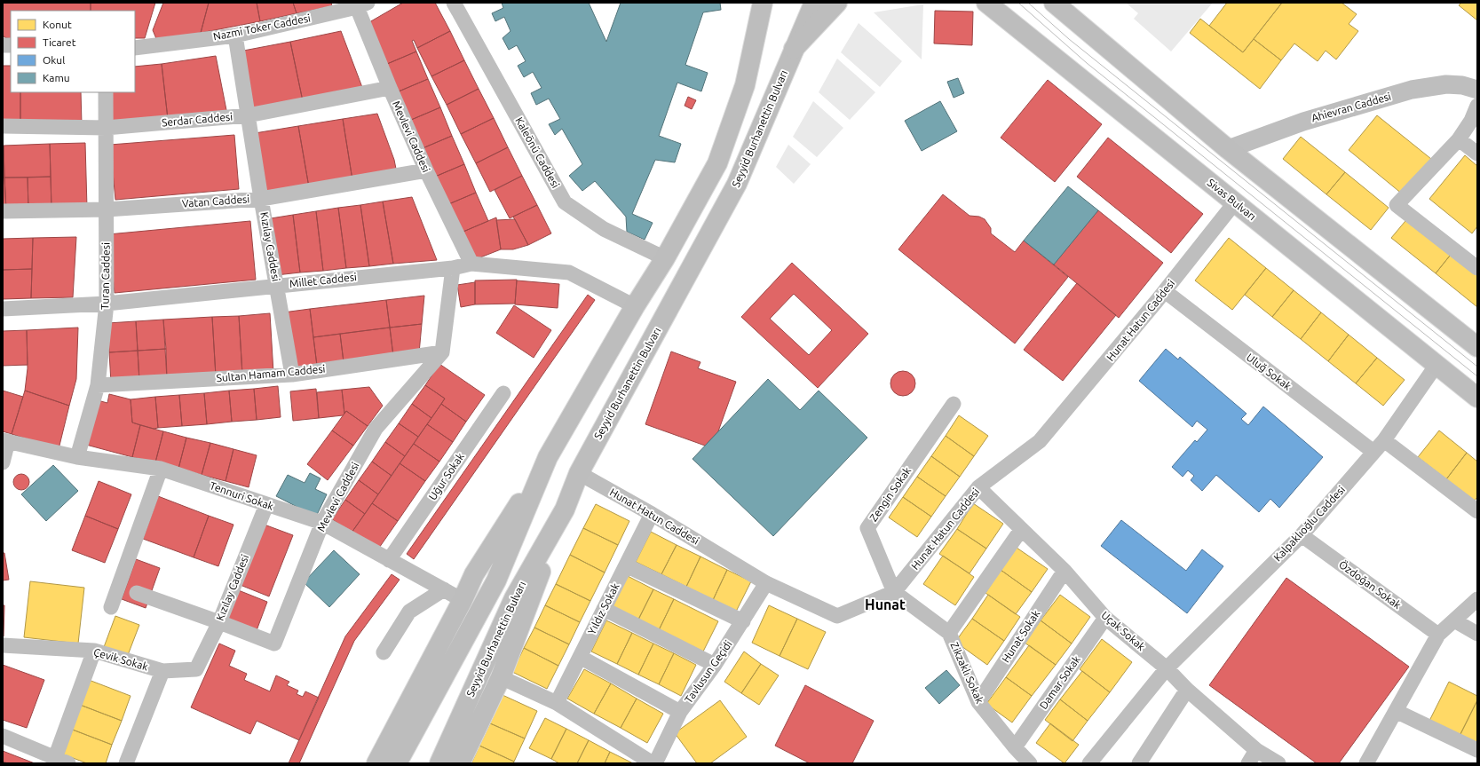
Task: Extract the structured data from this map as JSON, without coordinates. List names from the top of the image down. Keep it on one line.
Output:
{"streets":{"main road":["Seyyid Burhanettin Bulvarı","Sivas Bulvarı"],"street":["Nazmi Toker Caddesi","Ahievran Caddesi","Serdar Caddesi","Mevlevi Caddesi","Kaleönü Caddesi","Vatan Caddesi","Kızılay Caddesi","Turan Caddesi","Millet Caddesi","Hunat Hatun Caddesi","Uluğ Sokak","Sultan Hamam Caddesi","Uğur Sokak","Zengin Sokak","Tennuri Sokak","Kalpaklıoğlu Caddesi","Özdoğan Sokak","Yıldız Sokak","Uçak Sokak","Hunat Sokak","Çevik Sokak","Tavlusun Geçidi","Zikzaklı Sokak","Damar Sokak"]},"crossings":[["Nazmi Toker Caddesi","Mevlevi Caddesi"],["Nazmi Toker Caddesi","Kızılay Caddesi"],["Serdar Caddesi","Mevlevi Caddesi"],["Serdar Caddesi","Kızılay Caddesi"],["Serdar Caddesi","Turan Caddesi"],["Seyyid Burhanettin Bulvarı","Hunat Hatun Caddesi"],["Mevlevi Caddesi","Vatan Caddesi"],["Mevlevi Caddesi","Kızılay Caddesi"],["Mevlevi Caddesi","Millet Caddesi"],["Mevlevi Caddesi","Sultan Hamam Caddesi"],["Mevlevi Caddesi","Tennuri Sokak"],["Sivas Bulvarı","Hunat Hatun Caddesi"],["Sivas Bulvarı","Kalpaklıoğlu Caddesi"],["Vatan Caddesi","Kızılay Caddesi"],["Vatan Caddesi","Turan Caddesi"],["Kızılay Caddesi","Millet Caddesi"],["Kızılay Caddesi","Sultan Hamam Caddesi"],["Kızılay Caddesi","Tennuri Sokak"],["Kızılay Caddesi","Çevik Sokak"],["Turan Caddesi","Millet Caddesi"],["Turan Caddesi","Sultan Hamam Caddesi"],["Turan Caddesi","Tennuri Sokak"],["Hunat Hatun Caddesi","Uluğ Sokak"],["Hunat Hatun Caddesi","Zengin Sokak"],["Hunat Hatun Caddesi","Yıldız Sokak"],["Hunat Hatun Caddesi","Uçak Sokak"],["Hunat Hatun Caddesi","Tavlusun Geçidi"],["Hunat Hatun Caddesi","Zikzaklı Sokak"],["Uluğ Sokak","Kalpaklıoğlu Caddesi"],["Uğur Sokak","Tennuri Sokak"],["Zengin Sokak","Zikzaklı Sokak"],["Kalpaklıoğlu Caddesi","Özdoğan Sokak"],["Kalpaklıoğlu Caddesi","Uçak Sokak"],["Yıldız Sokak","Tavlusun Geçidi"],["Uçak Sokak","Hunat Sokak"],["Uçak Sokak","Damar Sokak"],["Hunat Sokak","Zikzaklı Sokak"],["Zikzaklı Sokak","Damar Sokak"]],"districts":["Hunat"],"legend":["Konut","Ticaret","Okul","Kamu"]}
